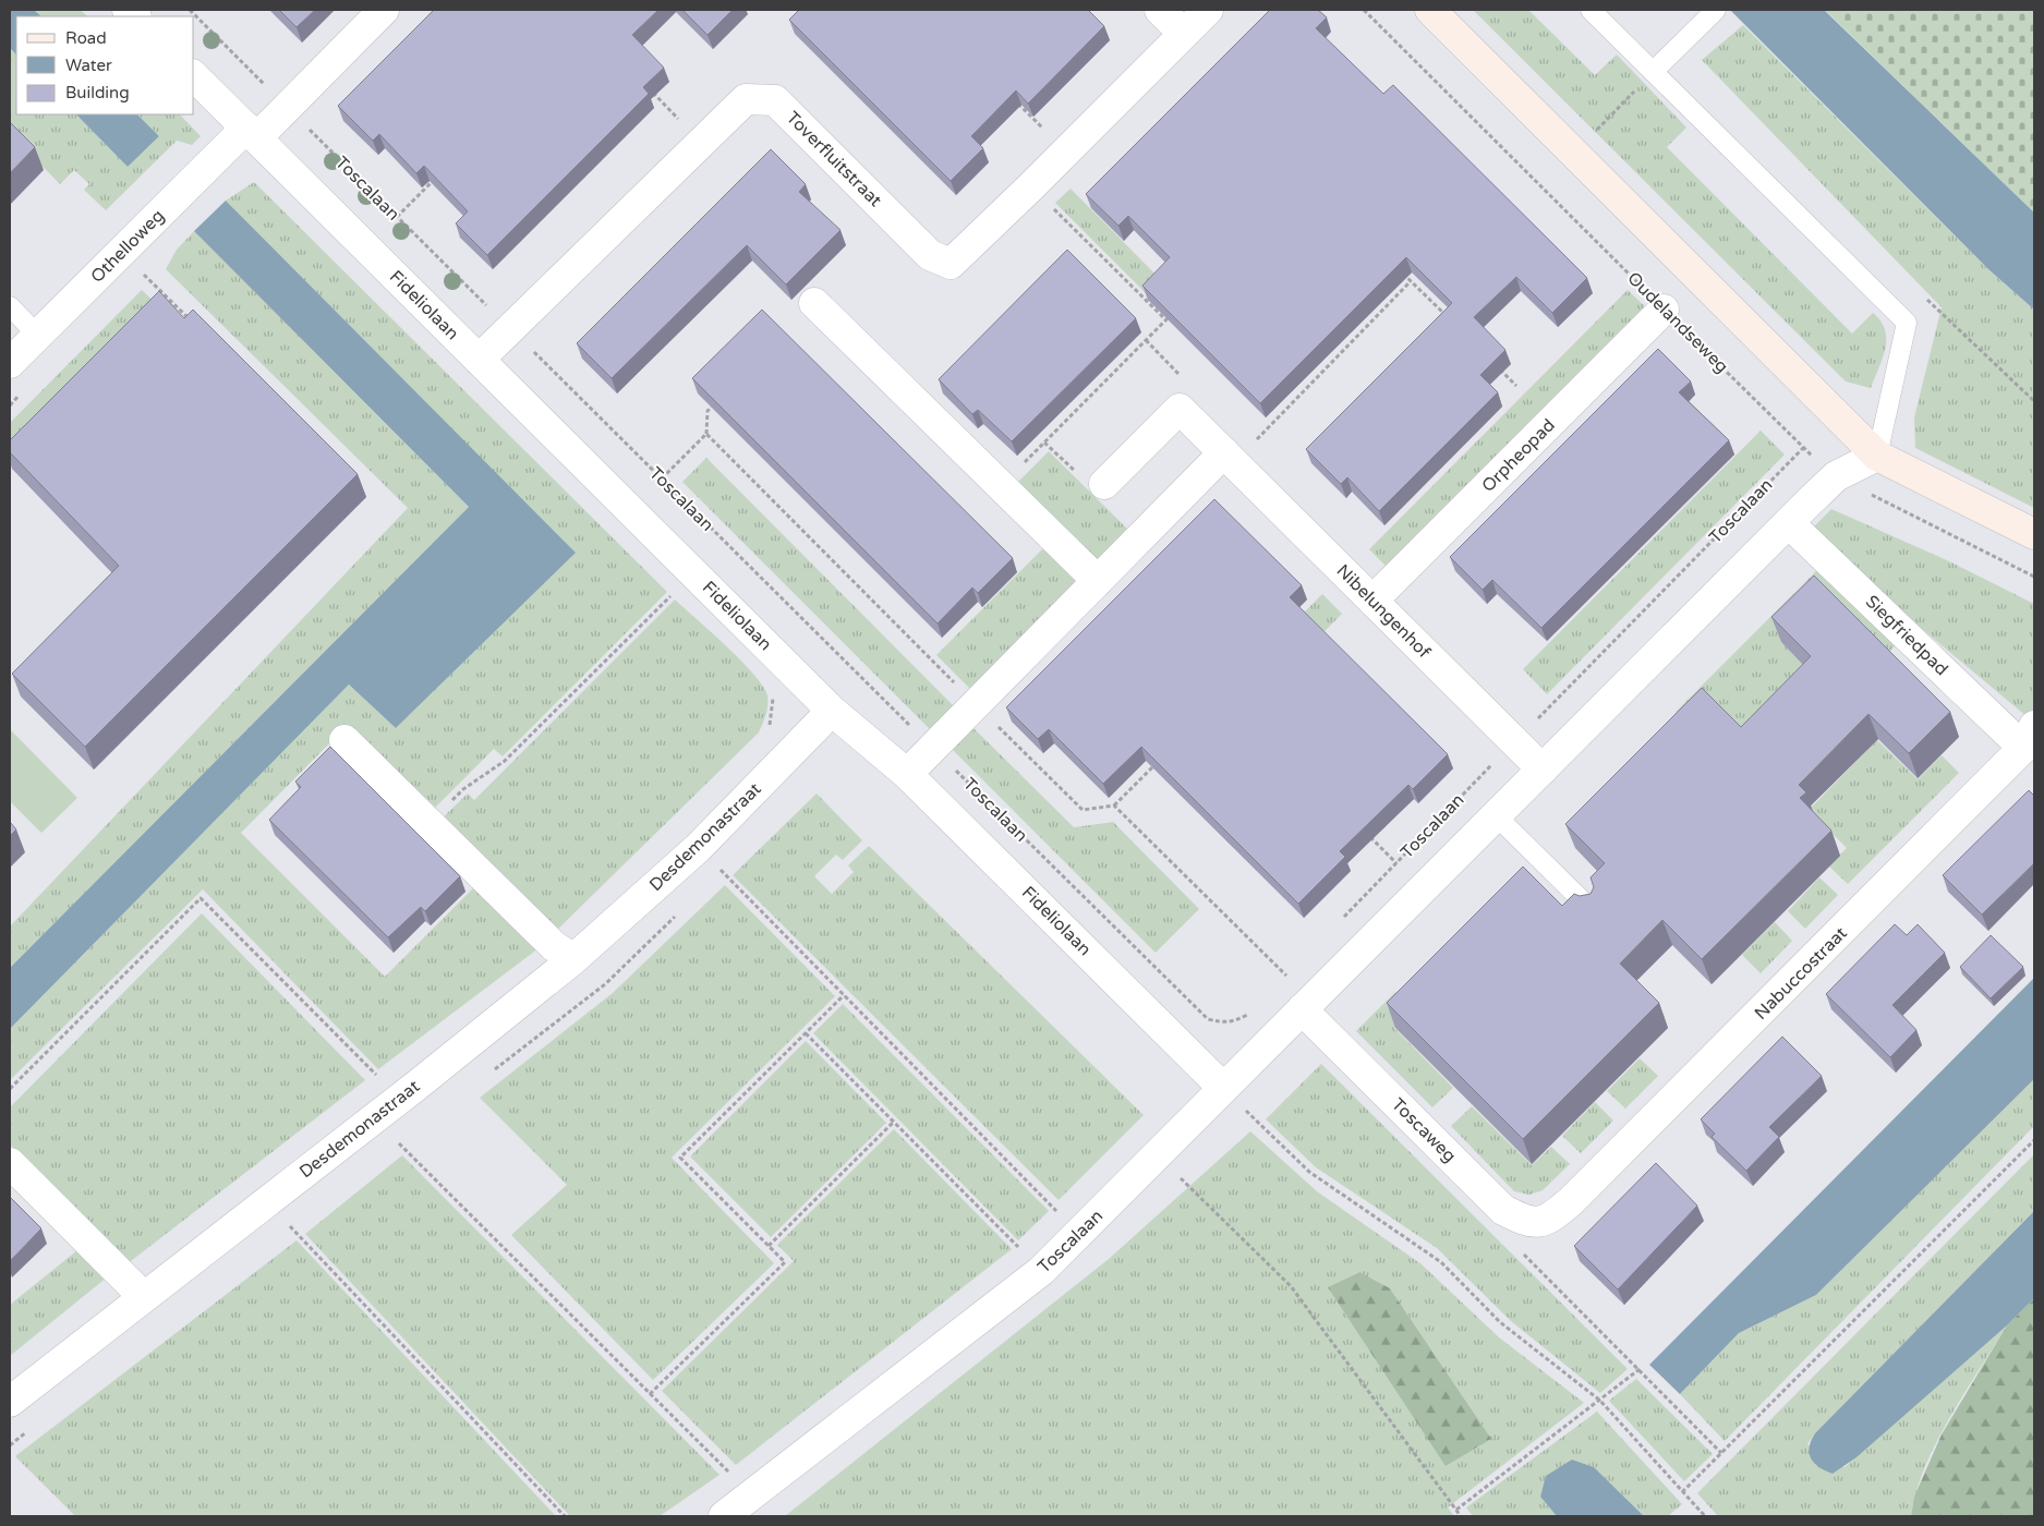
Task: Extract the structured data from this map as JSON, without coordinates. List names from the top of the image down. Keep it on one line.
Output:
{"streets":{"street":["Toverfluitstraat","Toscalaan","Othelloweg","Fideliolaan","Orpheopad","Nibelungenhof","Siegfriedpad","Desdemonastraat","Nabuccostraat","Toscaweg"],"path":["Oudelandseweg"]},"crossings":[["Toverfluitstraat","Toscalaan"],["Toverfluitstraat","Fideliolaan"],["Toscalaan","Fideliolaan"],["Toscalaan","Oudelandseweg"],["Toscalaan","Nibelungenhof"],["Toscalaan","Siegfriedpad"],["Toscalaan","Toscaweg"],["Othelloweg","Fideliolaan"],["Fideliolaan","Desdemonastraat"],["Oudelandseweg","Orpheopad"],["Orpheopad","Nibelungenhof"],["Siegfriedpad","Nabuccostraat"],["Nabuccostraat","Toscaweg"]],"legend":["Road","Water","Building"]}
